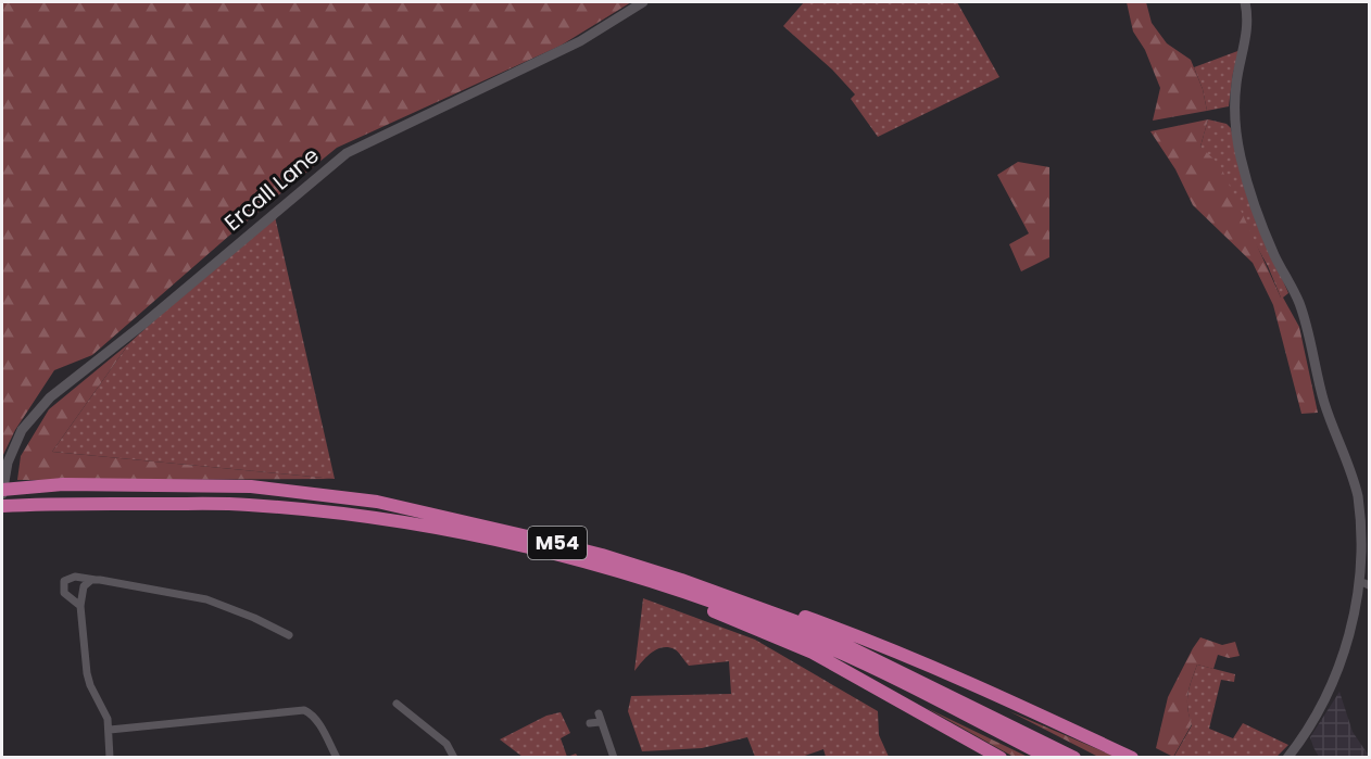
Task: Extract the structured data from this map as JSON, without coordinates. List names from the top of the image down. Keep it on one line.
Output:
{"streets":{"highway":["M54"],"street":["Ercall Lane"]},"crossings":[["Ercall Lane","M54"]]}
